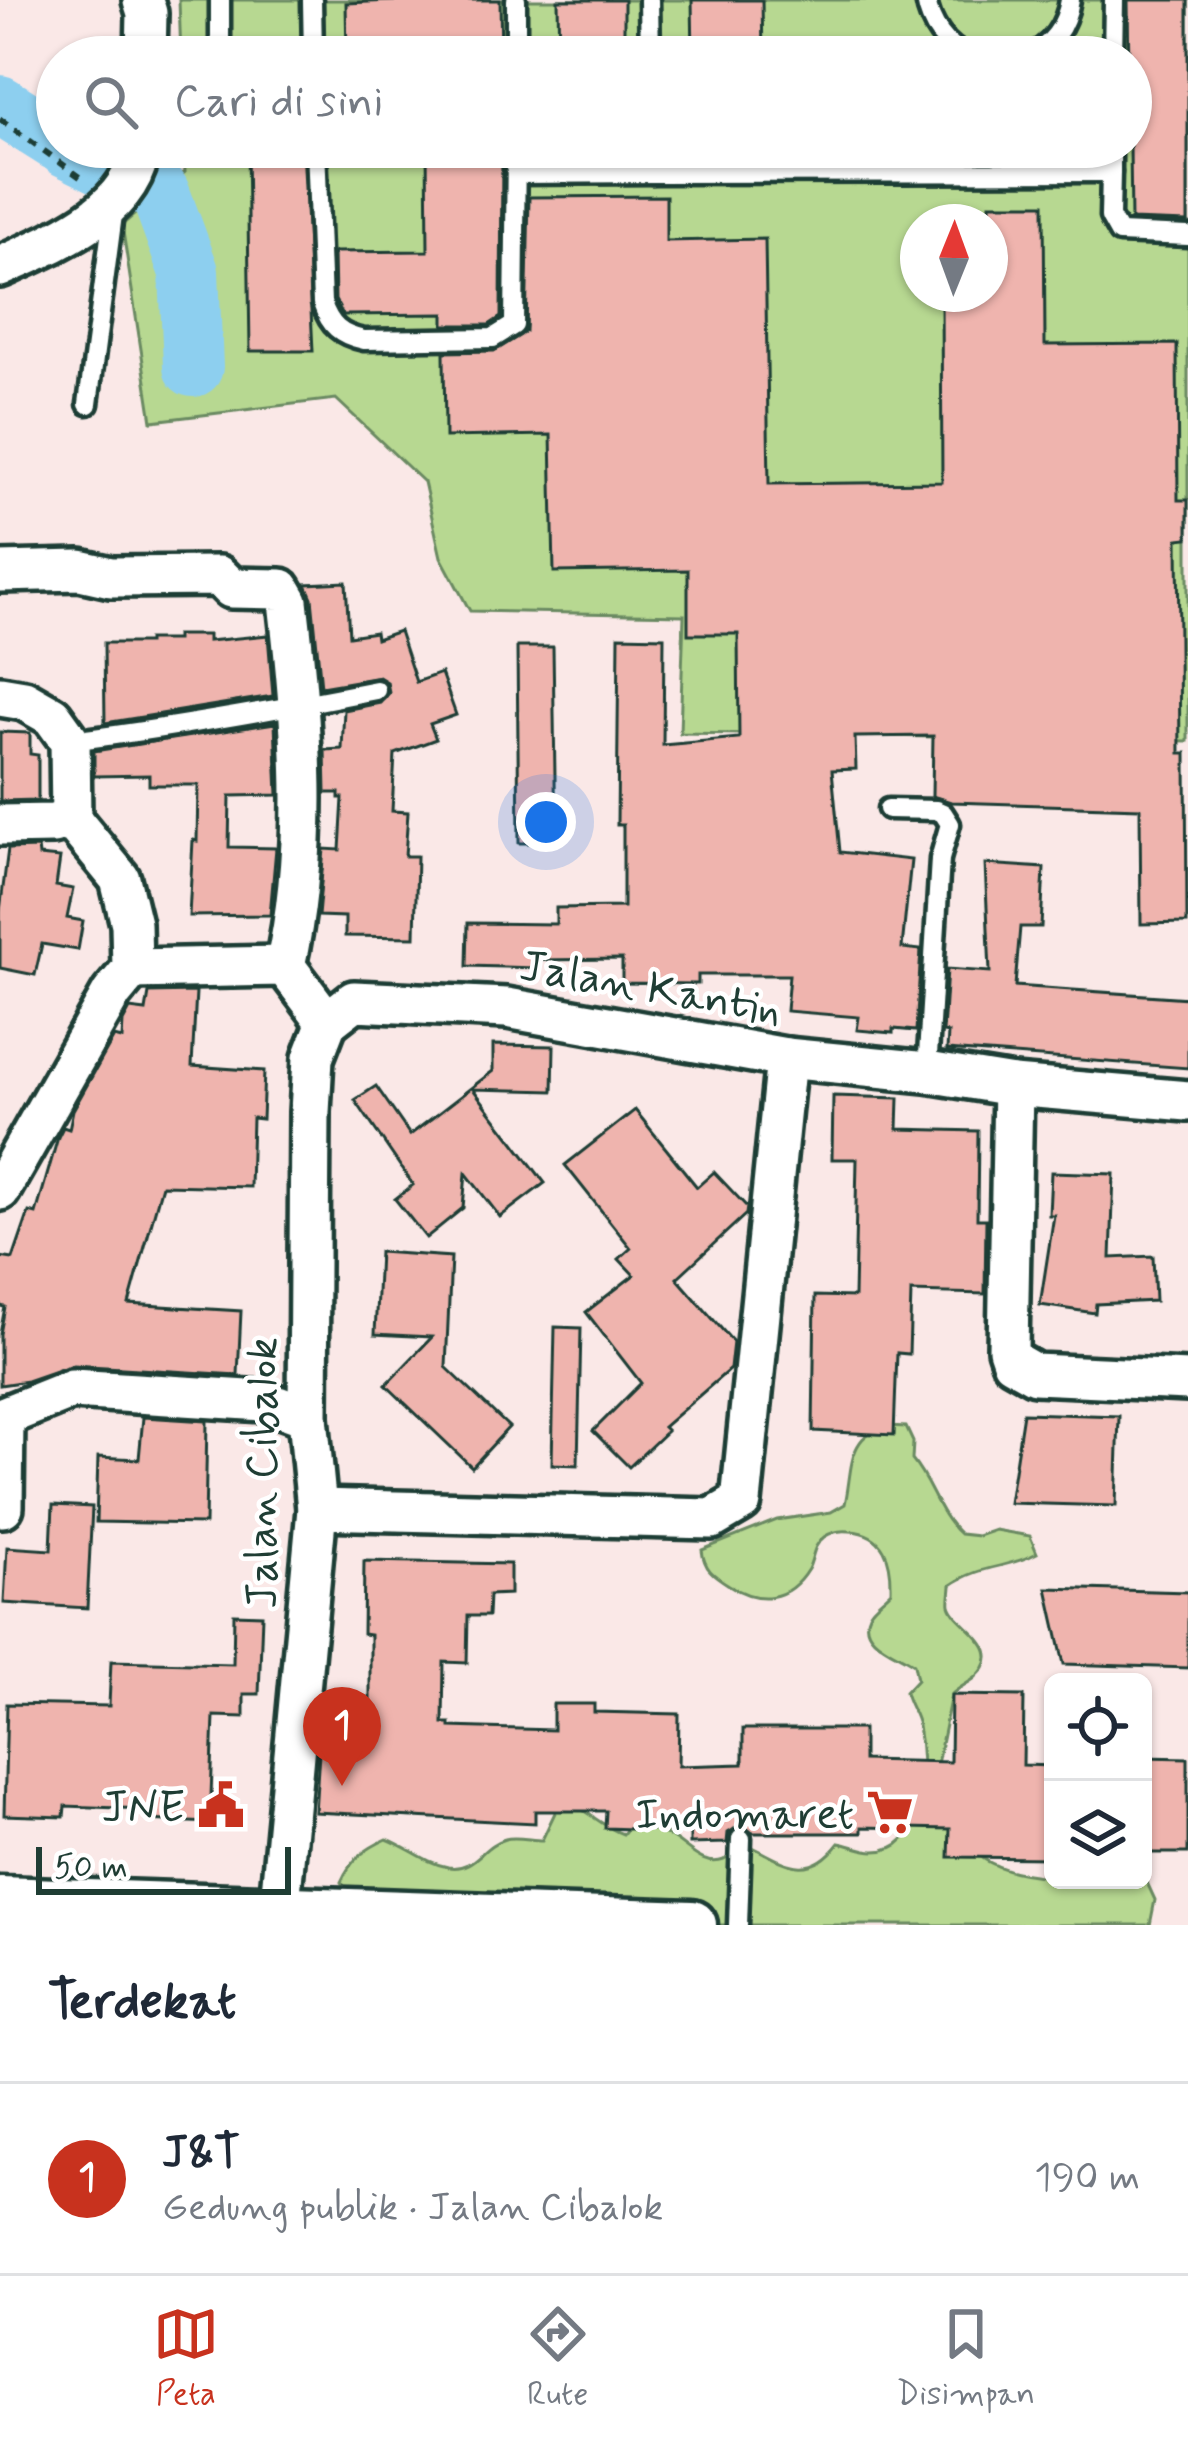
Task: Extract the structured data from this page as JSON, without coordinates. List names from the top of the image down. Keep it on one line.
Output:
{"streets":{"street":["Jalan Kantin","Jalan Cibalok"]},"crossings":[["Jalan Kantin","Jalan Cibalok"]],"places":{"public building":["JNE"],"supermarket":["Indomaret"]},"scale_bar":"50 m","north":"top","page":{"search":"Cari di sini","pins":"1","scale":"50 m","heading":"Terdekat","list":[{"mark":"1","name":"J&T","note":"Gedung publik · Jalan Cibalok","value":"190 m"}],"nav":["Peta","Rute","Disimpan"]}}
